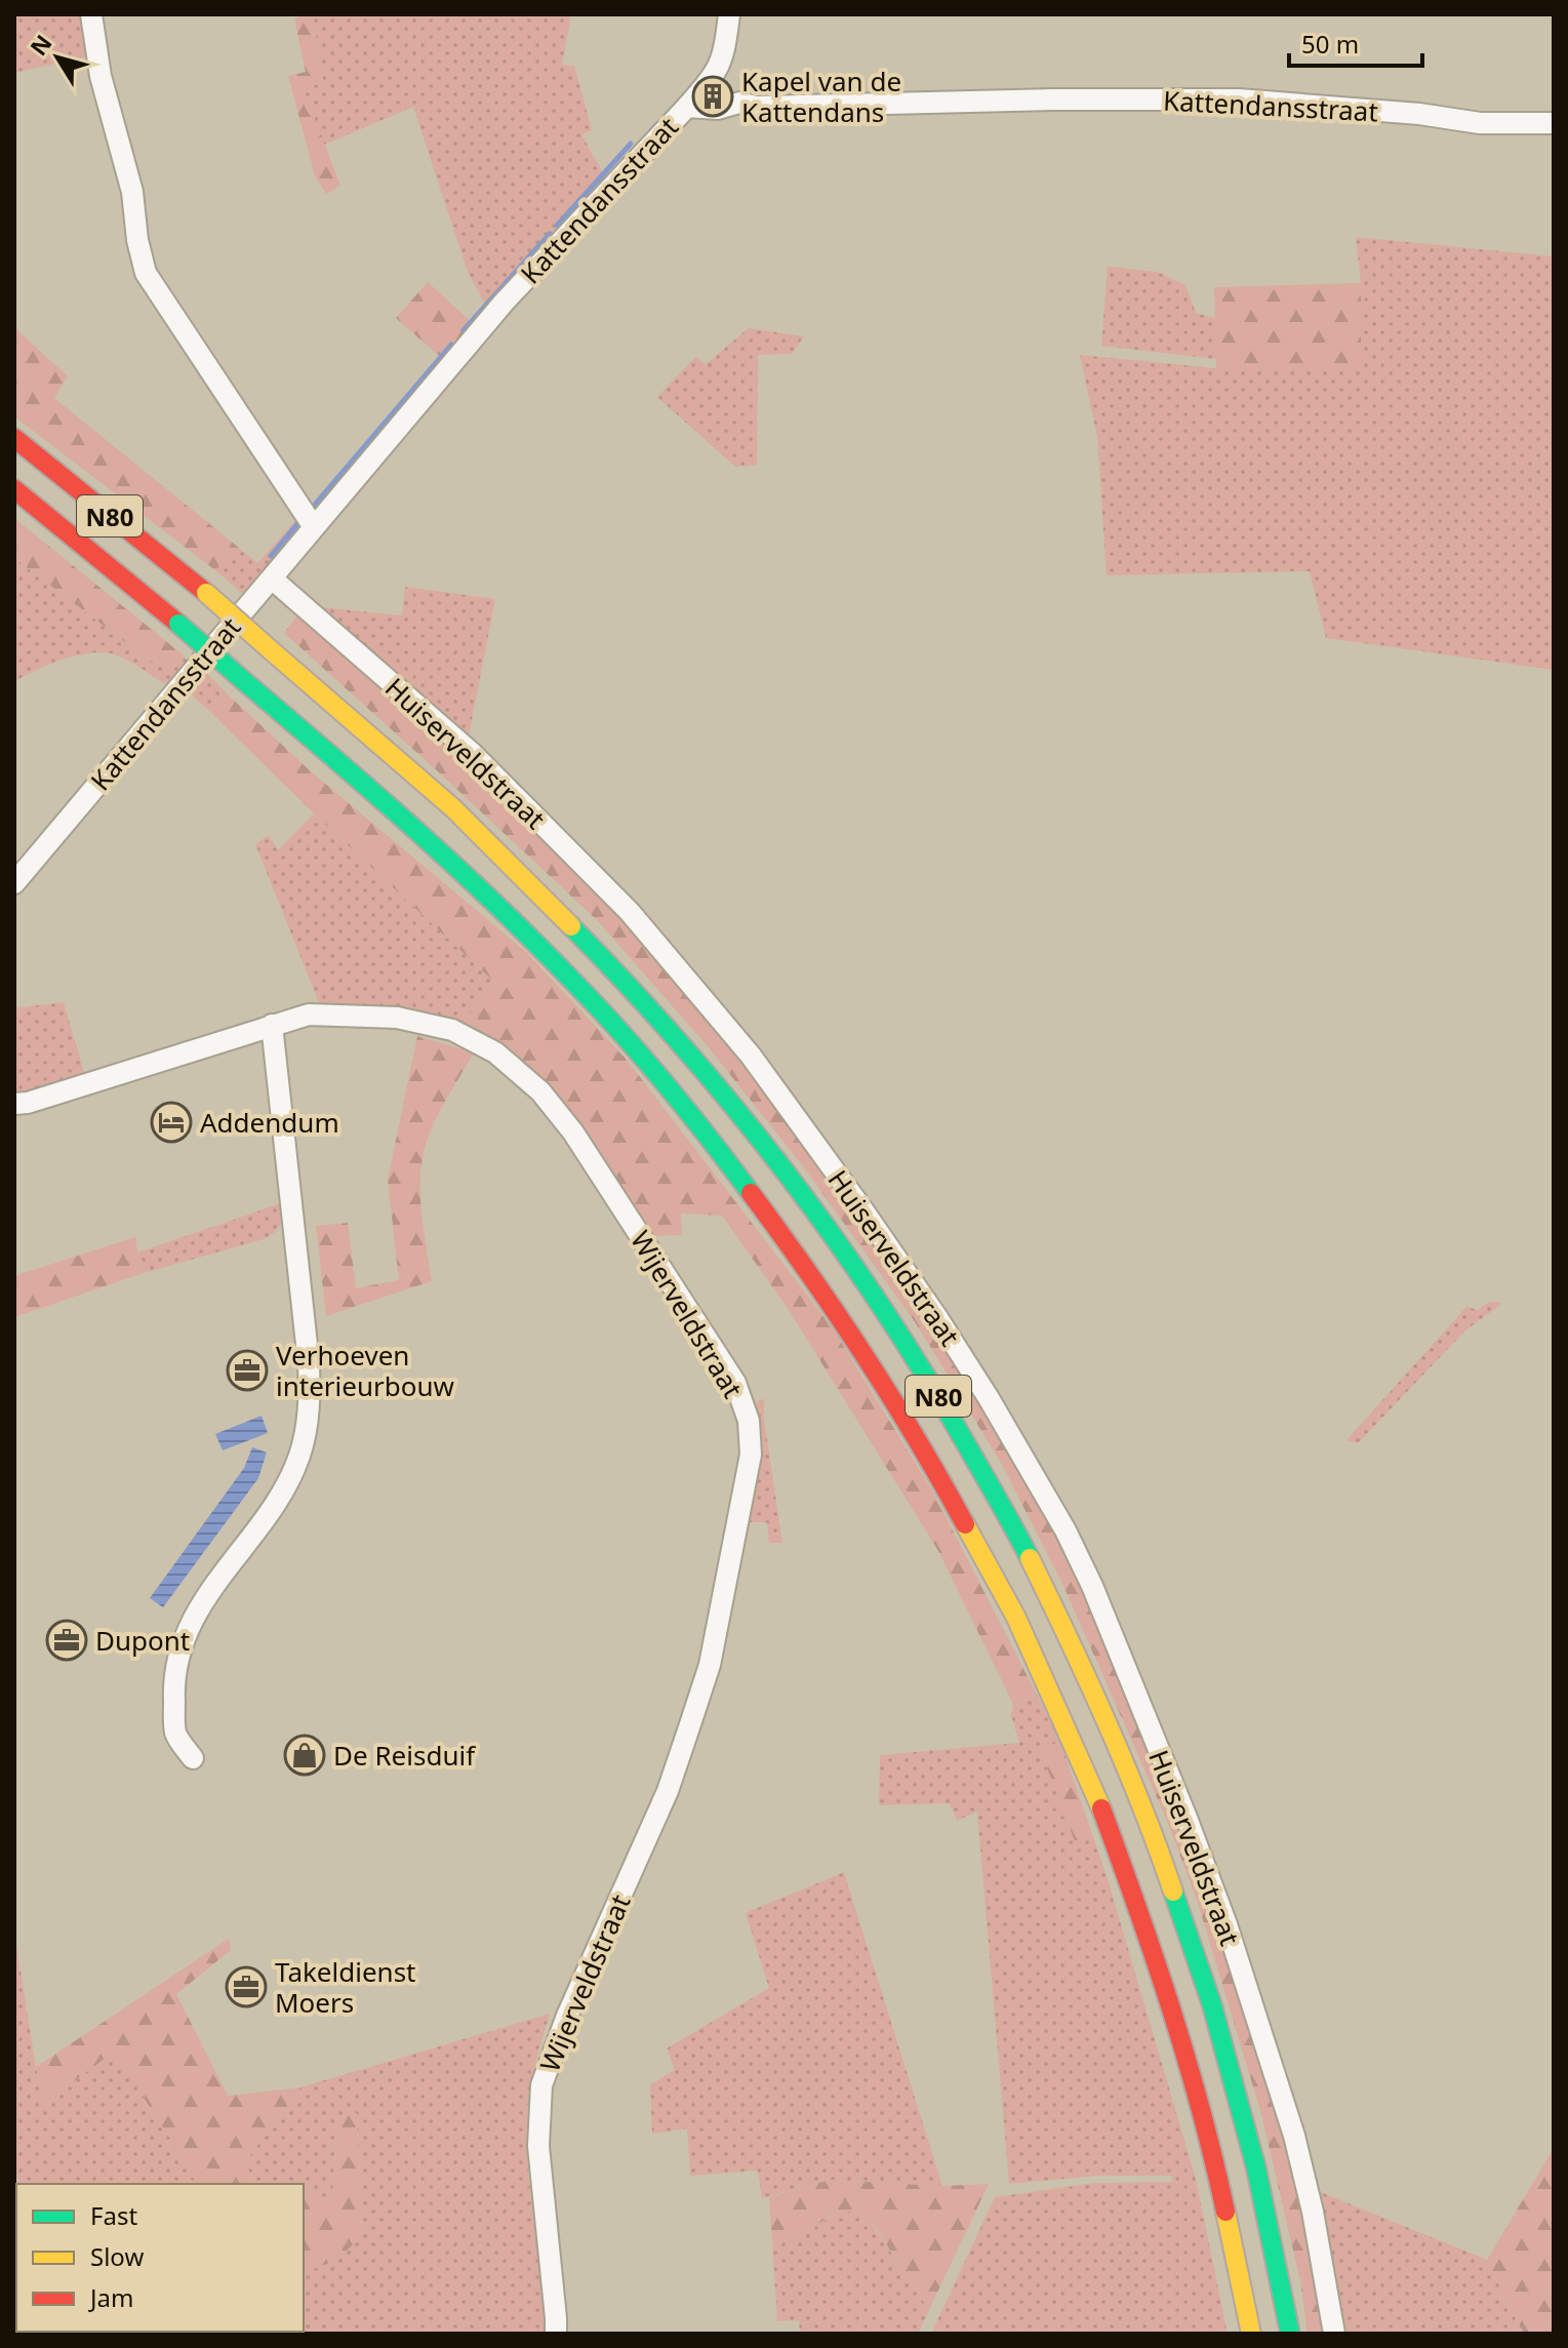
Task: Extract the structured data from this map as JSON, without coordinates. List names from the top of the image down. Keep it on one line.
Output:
{"streets":{"highway":["N80"],"street":["Kattendansstraat","Huiserveldstraat","Wijerveldstraat"]},"crossings":[["Kattendansstraat","Huiserveldstraat"]],"places":{"building":["Kapel van de Kattendans"],"hotel":["Addendum"],"office":["Verhoeven interieurbouw","Dupont","Takeldienst Moers"],"shop":["De Reisduif"]},"legend":["Fast","Slow","Jam"],"scale_bar":"50 m","north":"top left"}
